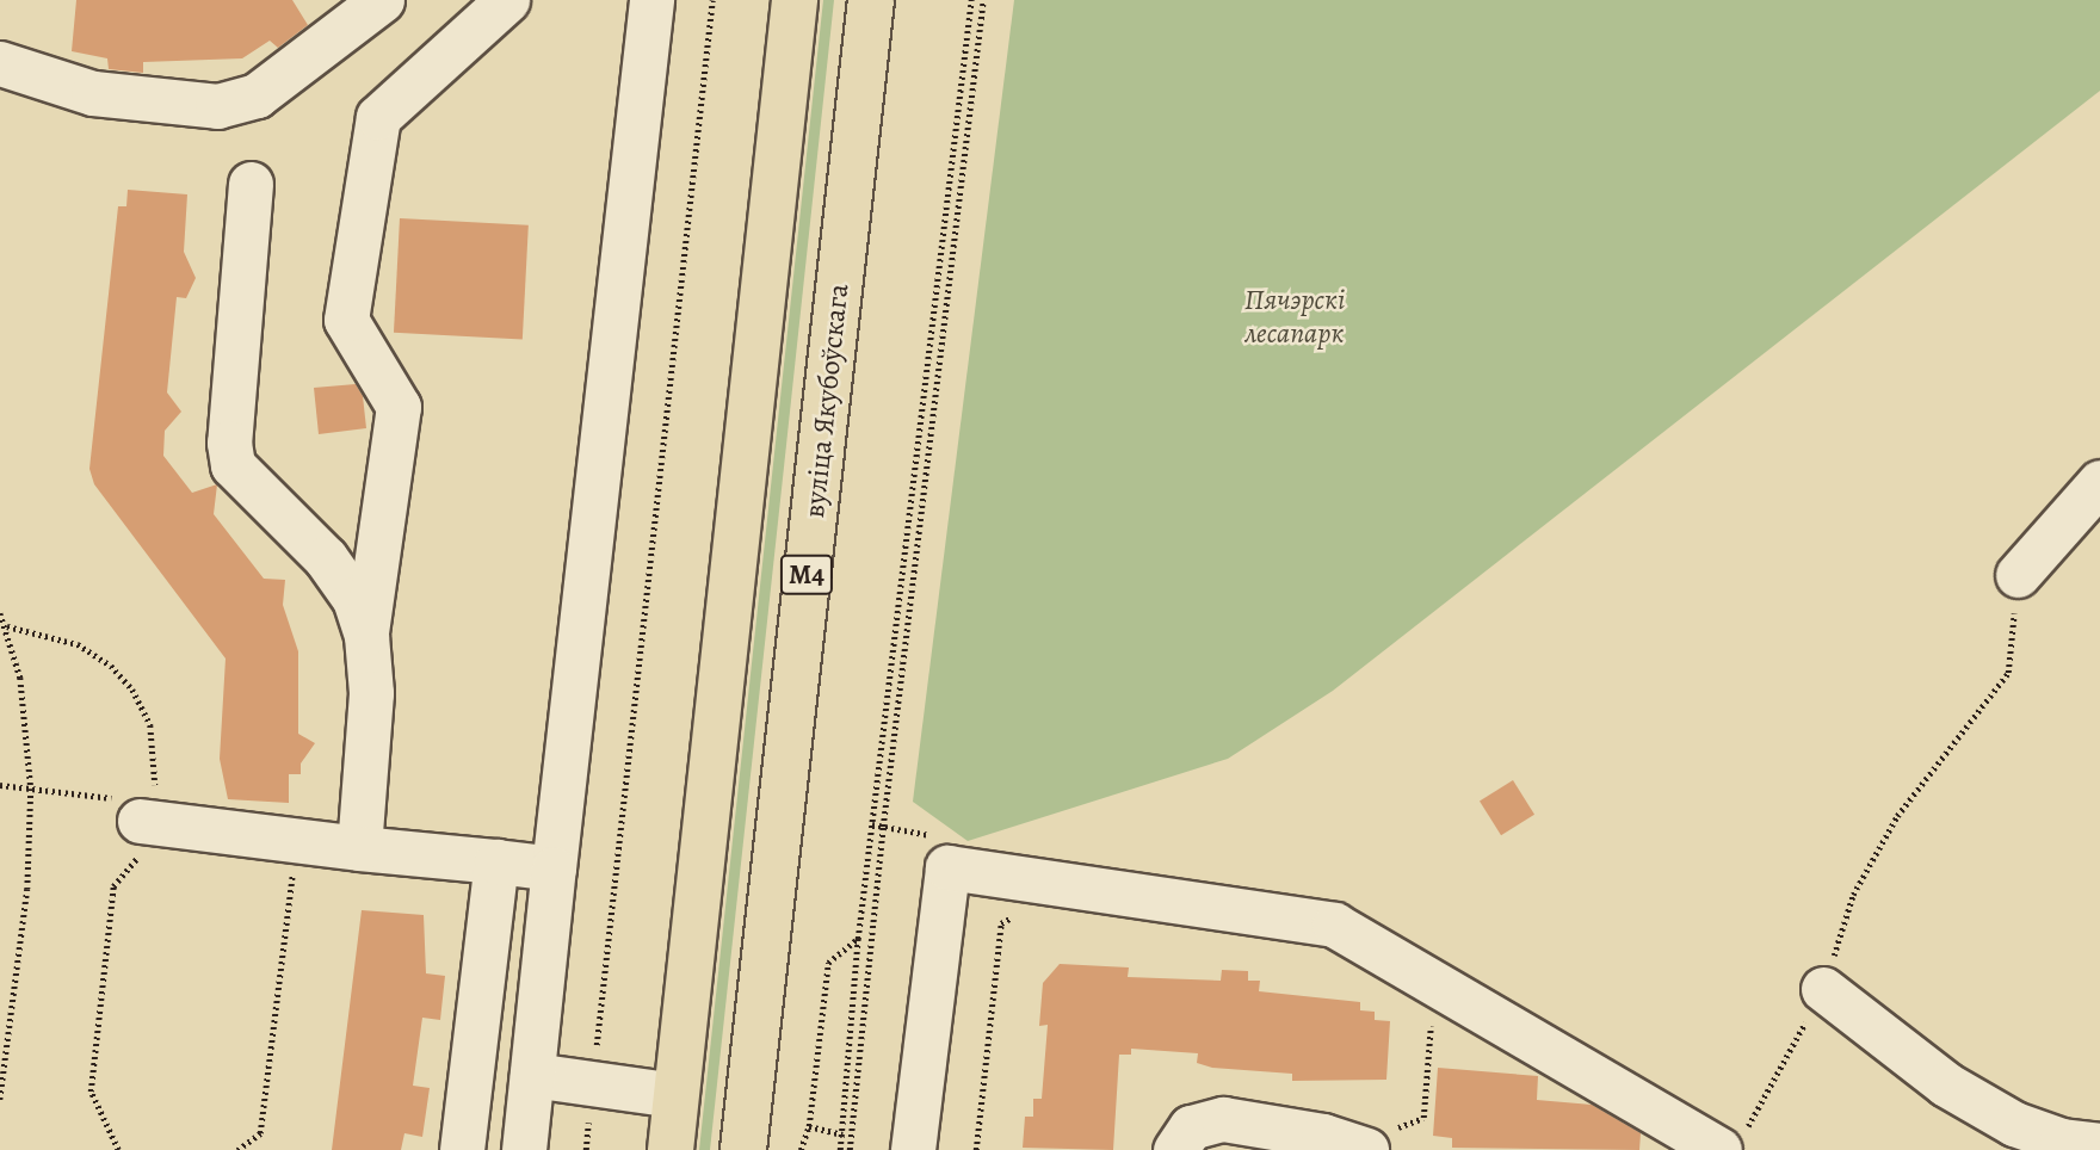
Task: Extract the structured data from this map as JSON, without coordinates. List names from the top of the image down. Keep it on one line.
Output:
{"streets":{"main road":["вуліца Якубоўскага","М4"]},"parks":["Пячэрскі лесапарк"]}
